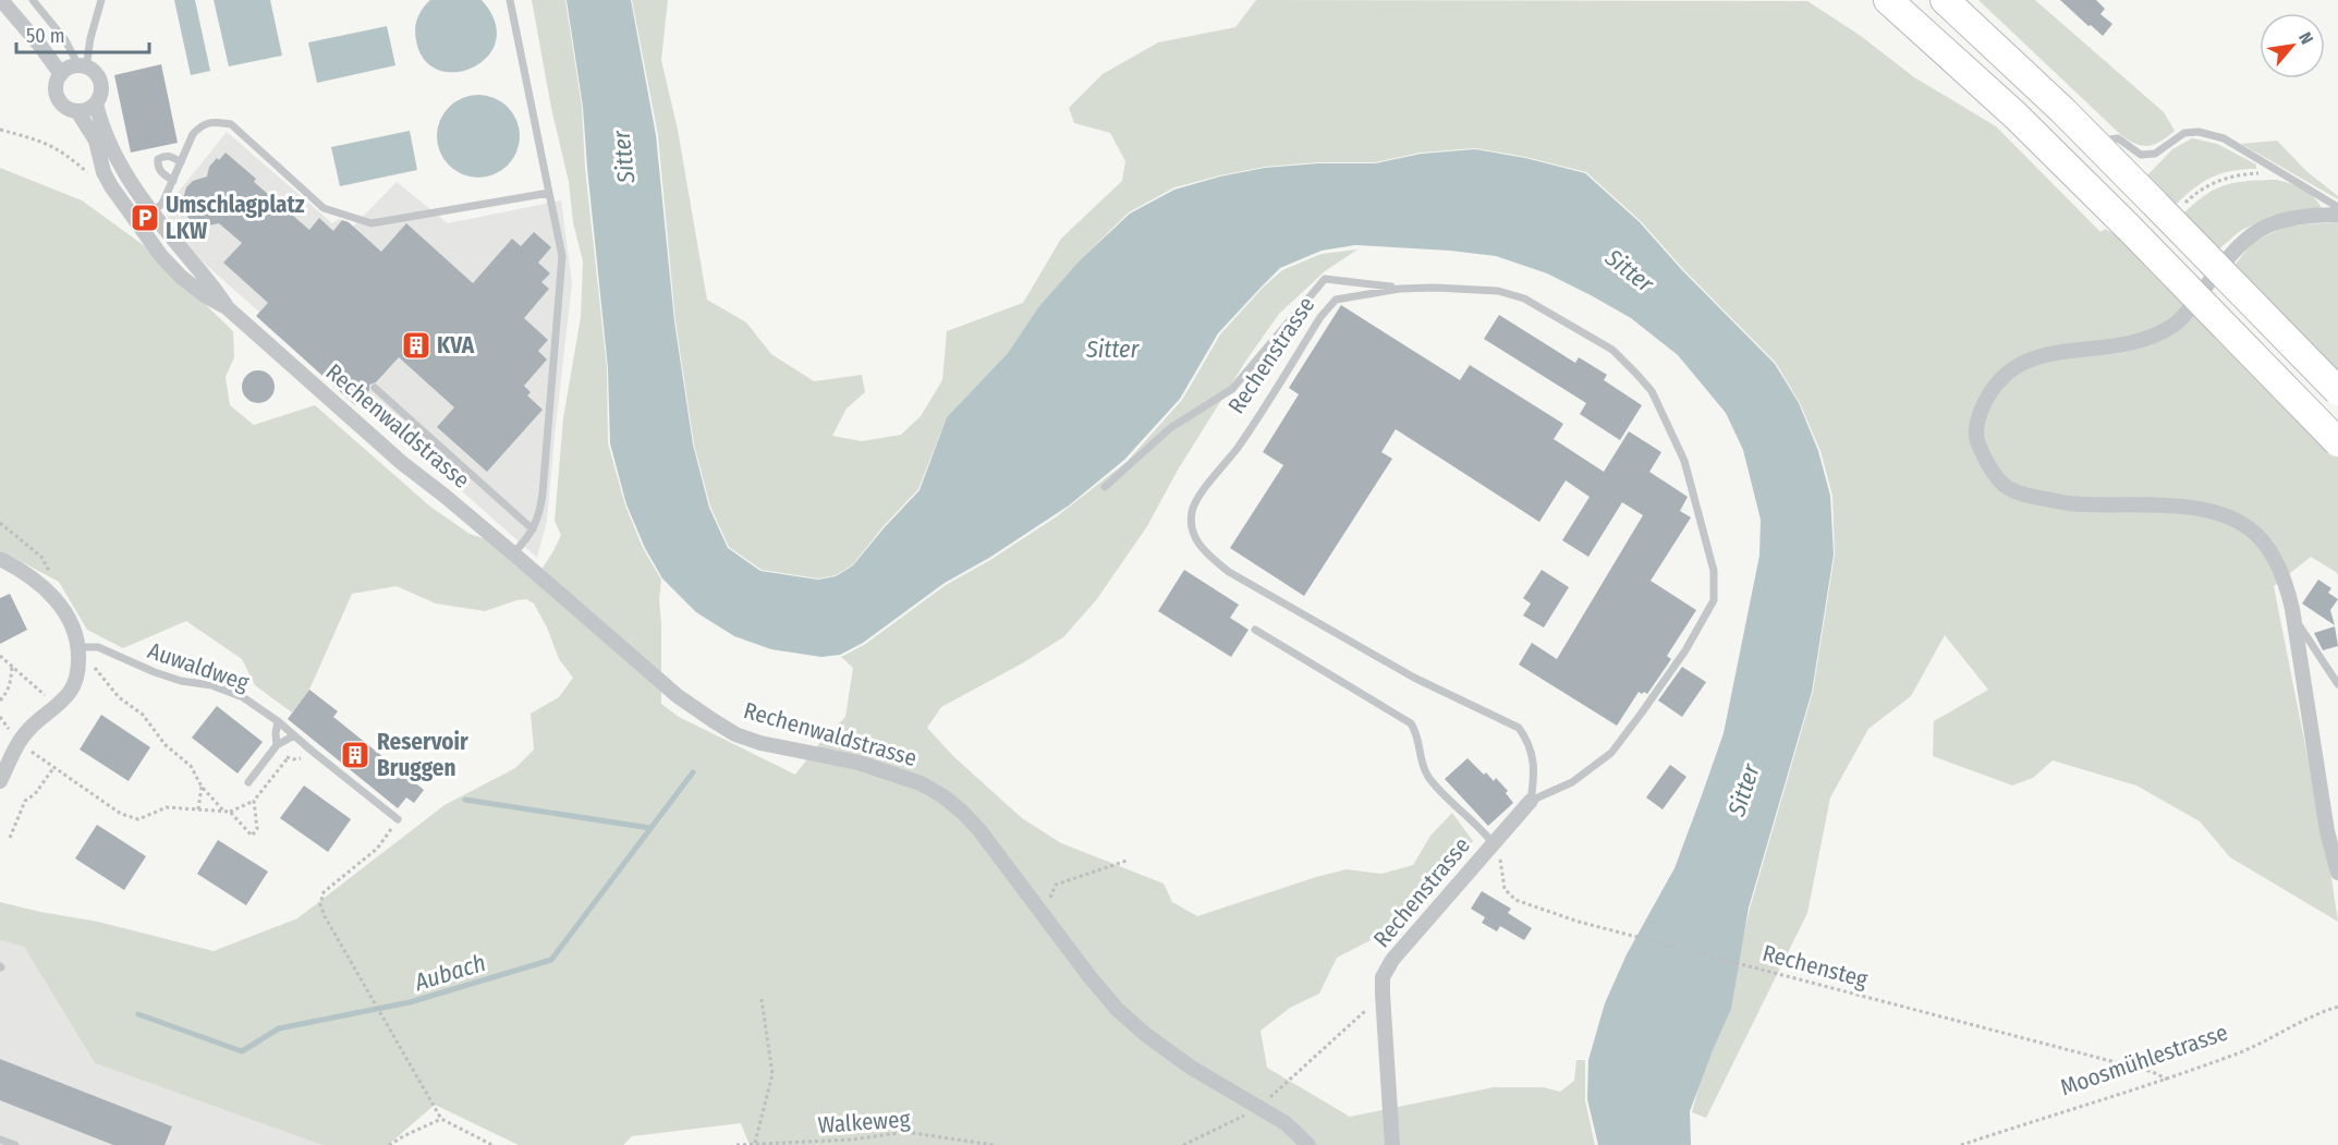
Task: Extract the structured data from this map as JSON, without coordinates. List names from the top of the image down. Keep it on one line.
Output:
{"streets":{"street":["Rechenstrasse","Rechenwaldstrasse"],"lane":["Auwaldweg"],"path":["Rechensteg","Moosmühlestrasse","Walkeweg"]},"crossings":[["Rechenstrasse","Rechensteg"],["Rechensteg","Moosmühlestrasse"]],"water":["Sitter","Aubach"],"places":{"parking":["Umschlagplatz LKW"],"building":["KVA","Reservoir Bruggen"]},"scale_bar":"50 m","north":"top right"}
